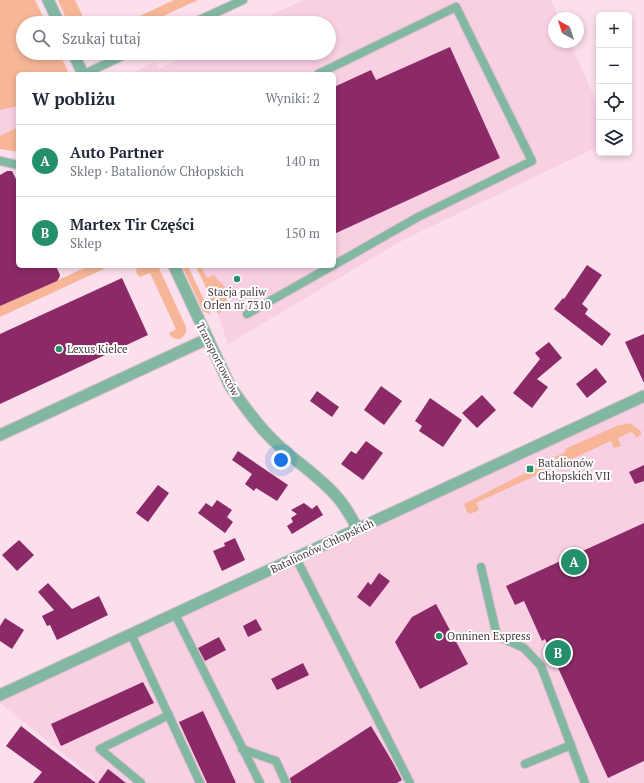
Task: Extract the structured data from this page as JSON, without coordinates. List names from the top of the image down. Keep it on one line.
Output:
{"streets":{"street":["Transportowców","Batalionów Chłopskich"]},"crossings":[["Transportowców","Batalionów Chłopskich"]],"places":{"other":["Stacja paliw Orlen nr 7310","Lexus Kielce","Onninen Express"],"transit":["Batalionów Chłopskich VII"]},"north":"top left","page":{"map_buttons":["+","−"],"search":"Szukaj tutaj","heading":["W pobliżu","Wyniki: 2"],"list":[{"mark":"A","name":"Auto Partner","note":"Sklep · Batalionów Chłopskich","value":"140 m"},{"mark":"B","name":"Martex Tir Części","note":"Sklep","value":"150 m"}],"pins":["A","B"]}}
